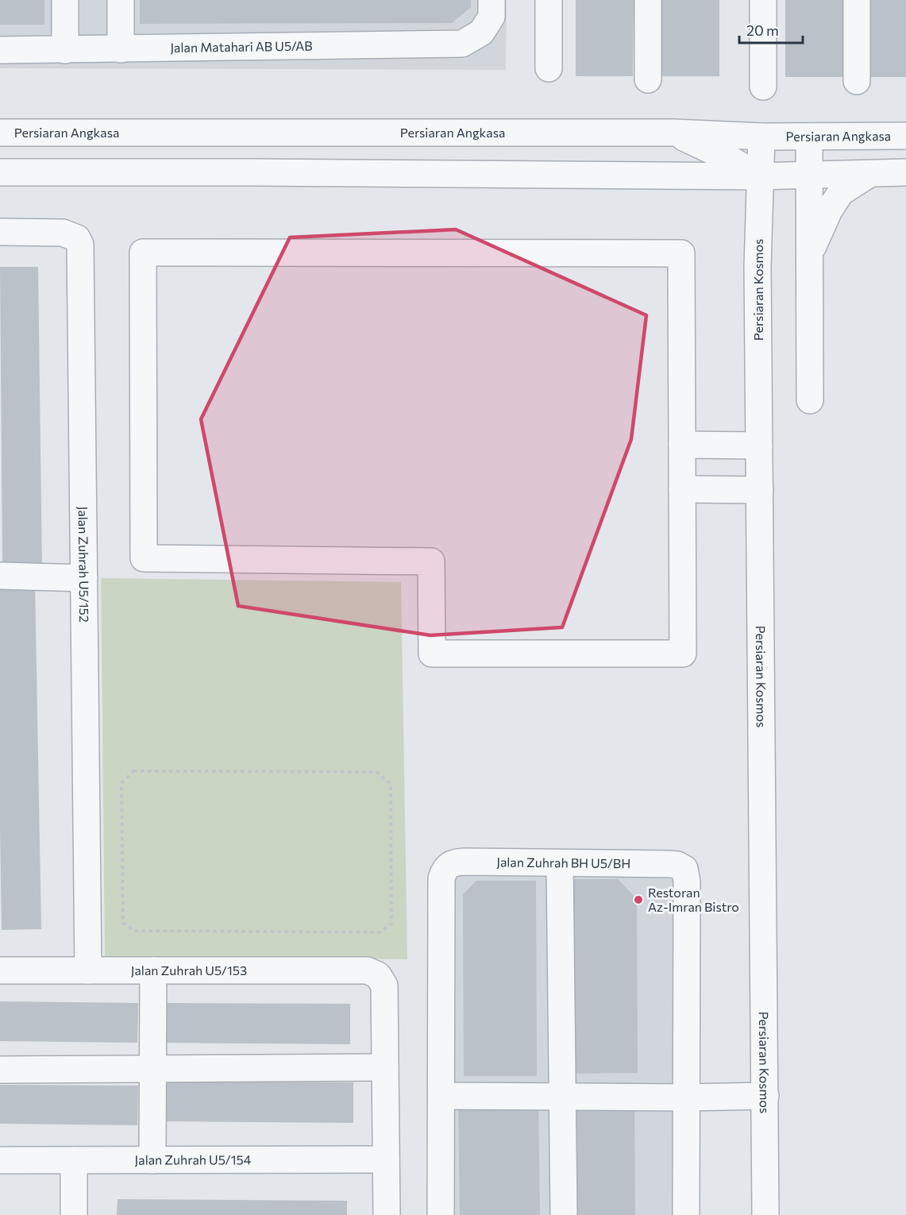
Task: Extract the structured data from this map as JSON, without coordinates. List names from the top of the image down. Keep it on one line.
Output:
{"streets":{"street":["Jalan Matahari AB U5/AB","Persiaran Angkasa","Persiaran Kosmos","Jalan Zuhrah U5/152","Jalan Zuhrah BH U5/BH","Jalan Zuhrah U5/153","Jalan Zuhrah U5/154"]},"crossings":[["Persiaran Angkasa","Persiaran Kosmos"],["Jalan Zuhrah U5/152","Jalan Zuhrah U5/153"]],"places":["Restoran Az-Imran Bistro"],"scale_bar":"20 m"}
